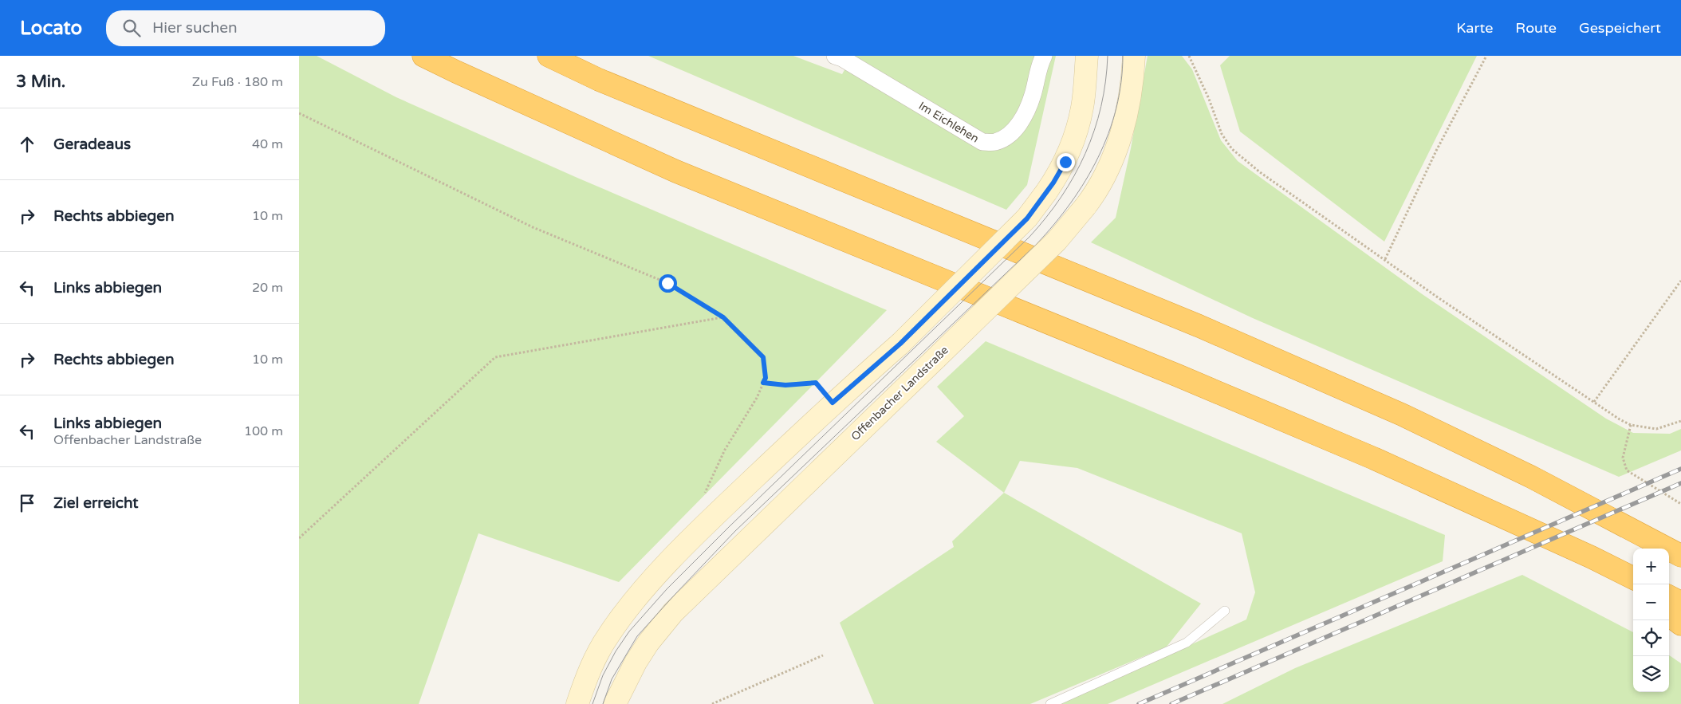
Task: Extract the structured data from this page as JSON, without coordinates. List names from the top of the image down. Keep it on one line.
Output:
{"streets":{"main road":["Offenbacher Landstraße"],"street":["Im Eichlehen"]},"page":{"header":"Locato","search":"Hier suchen","nav":["Karte","Route","Gespeichert"],"heading":["3 Min.","Zu Fuß · 180 m"],"list":[["Geradeaus","40 m"],["Rechts abbiegen","10 m"],["Links abbiegen","20 m"],["Rechts abbiegen","10 m"],["Links abbiegen","Offenbacher Landstraße","100 m"],"Ziel erreicht"],"map_buttons":["+","−"]}}
